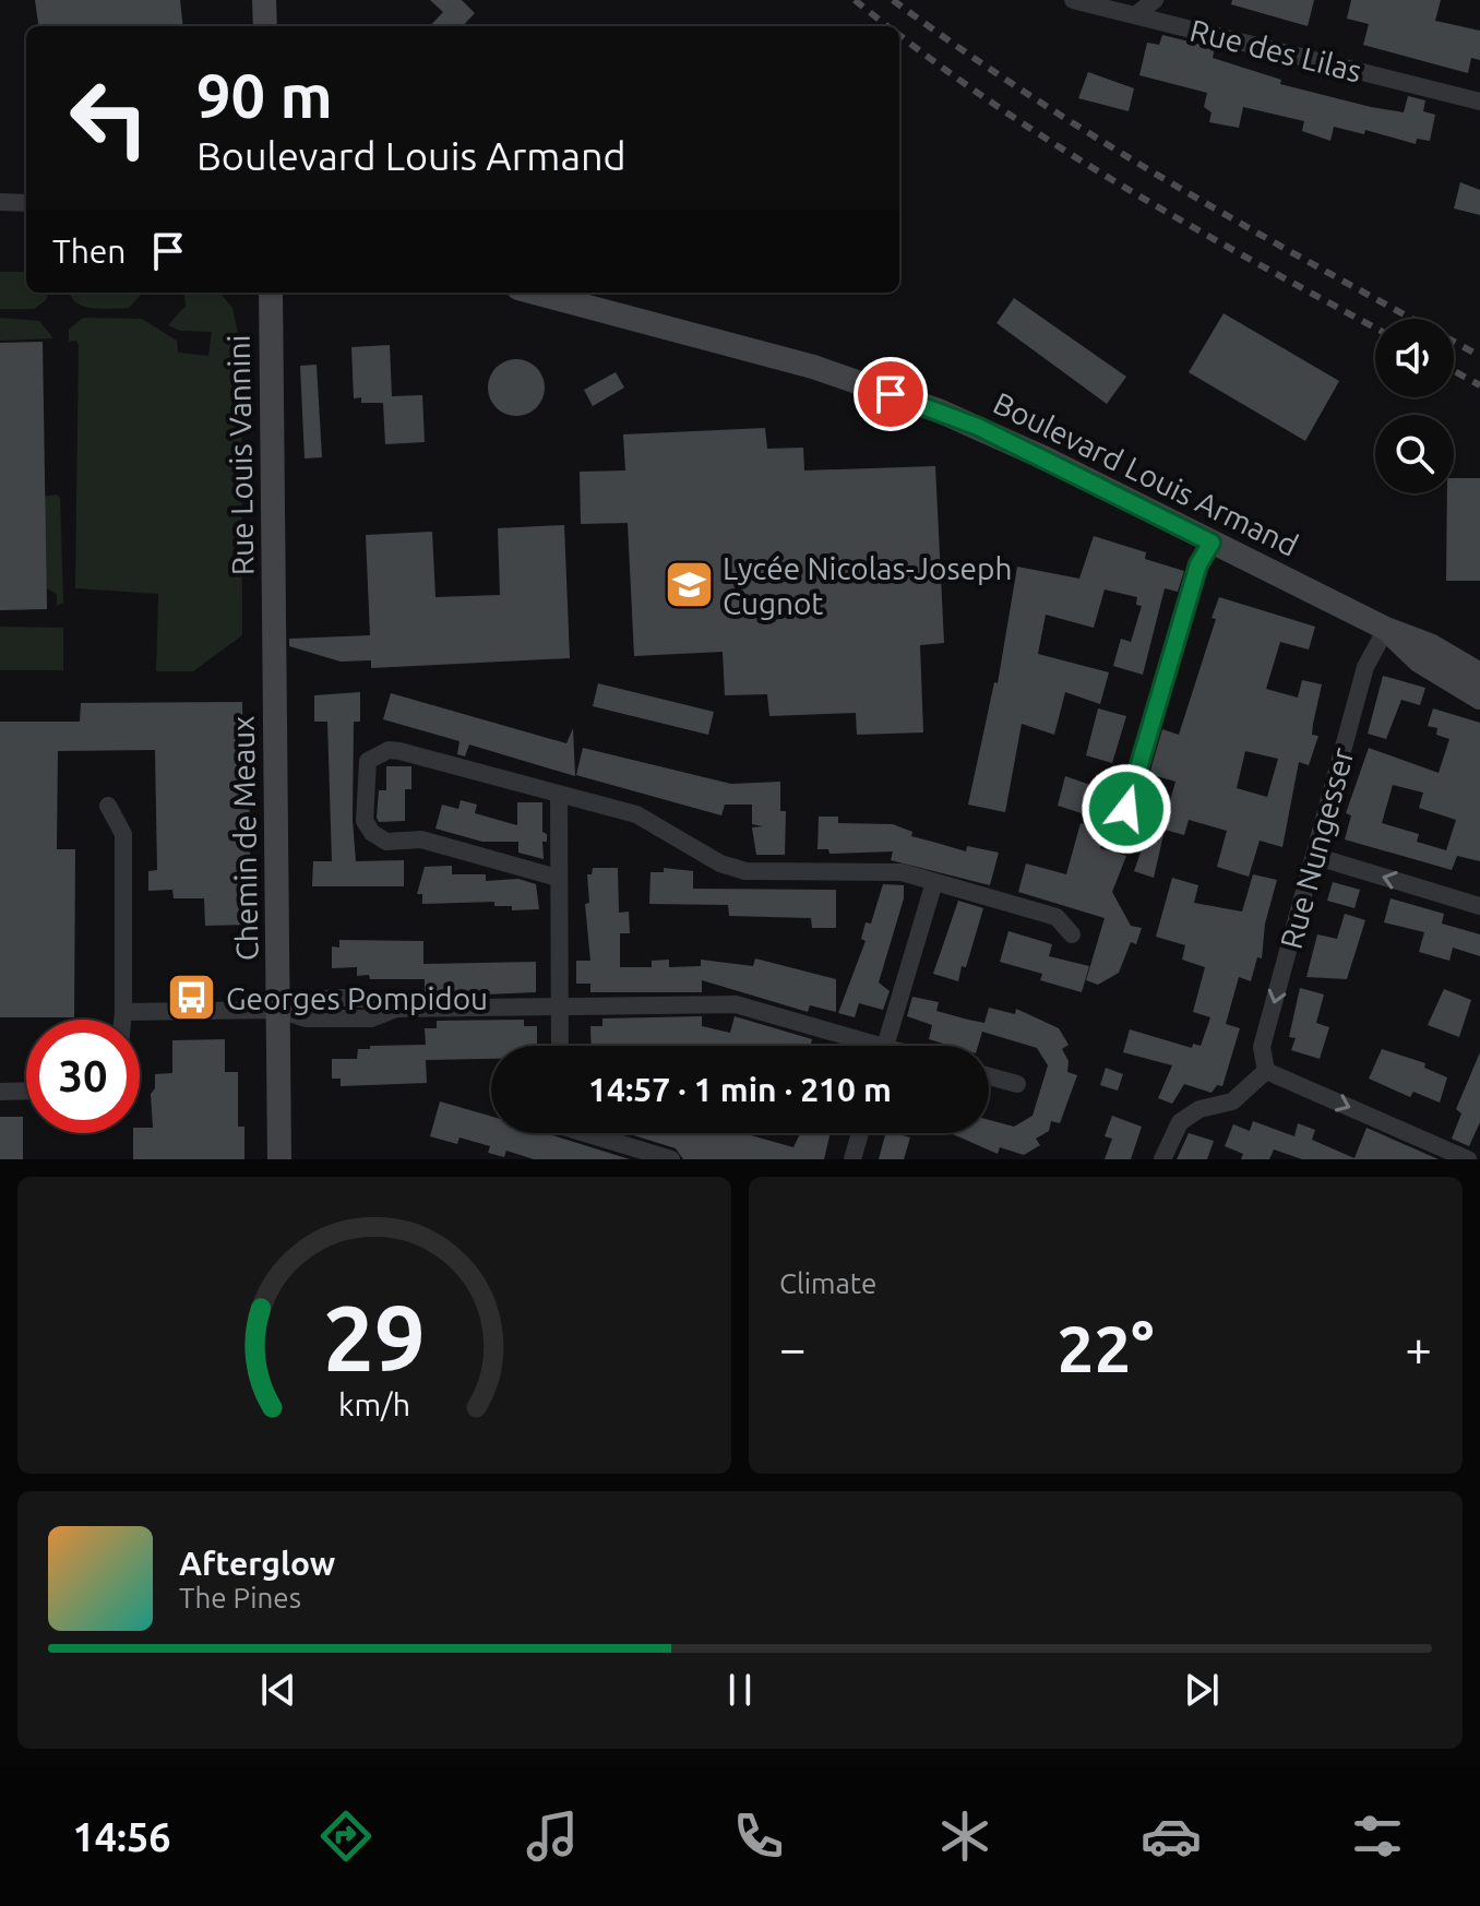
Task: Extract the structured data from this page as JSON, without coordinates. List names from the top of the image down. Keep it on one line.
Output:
{"streets":{"main road":["Rue Louis Vannini","Boulevard Louis Armand","Chemin de Meaux"],"street":["Rue des Lilas","Rue Nungesser"]},"crossings":[["Rue Louis Vannini","Chemin de Meaux"],["Boulevard Louis Armand","Rue Nungesser"]],"one_way":["Rue Nungesser"],"places":{"school or university":["Lycée Nicolas-Joseph Cugnot"],"bus stop":["Georges Pompidou"]},"page":{"turn":["90 m","Boulevard Louis Armand"],"then":"Then","limit":"30","trip":"14:57 · 1 min · 210 m","tile":"Climate","heat":["−","22°","+"],"song":["Afterglow","The Pines"],"tabs":"14:56","gauge":["29","km/h"]}}
